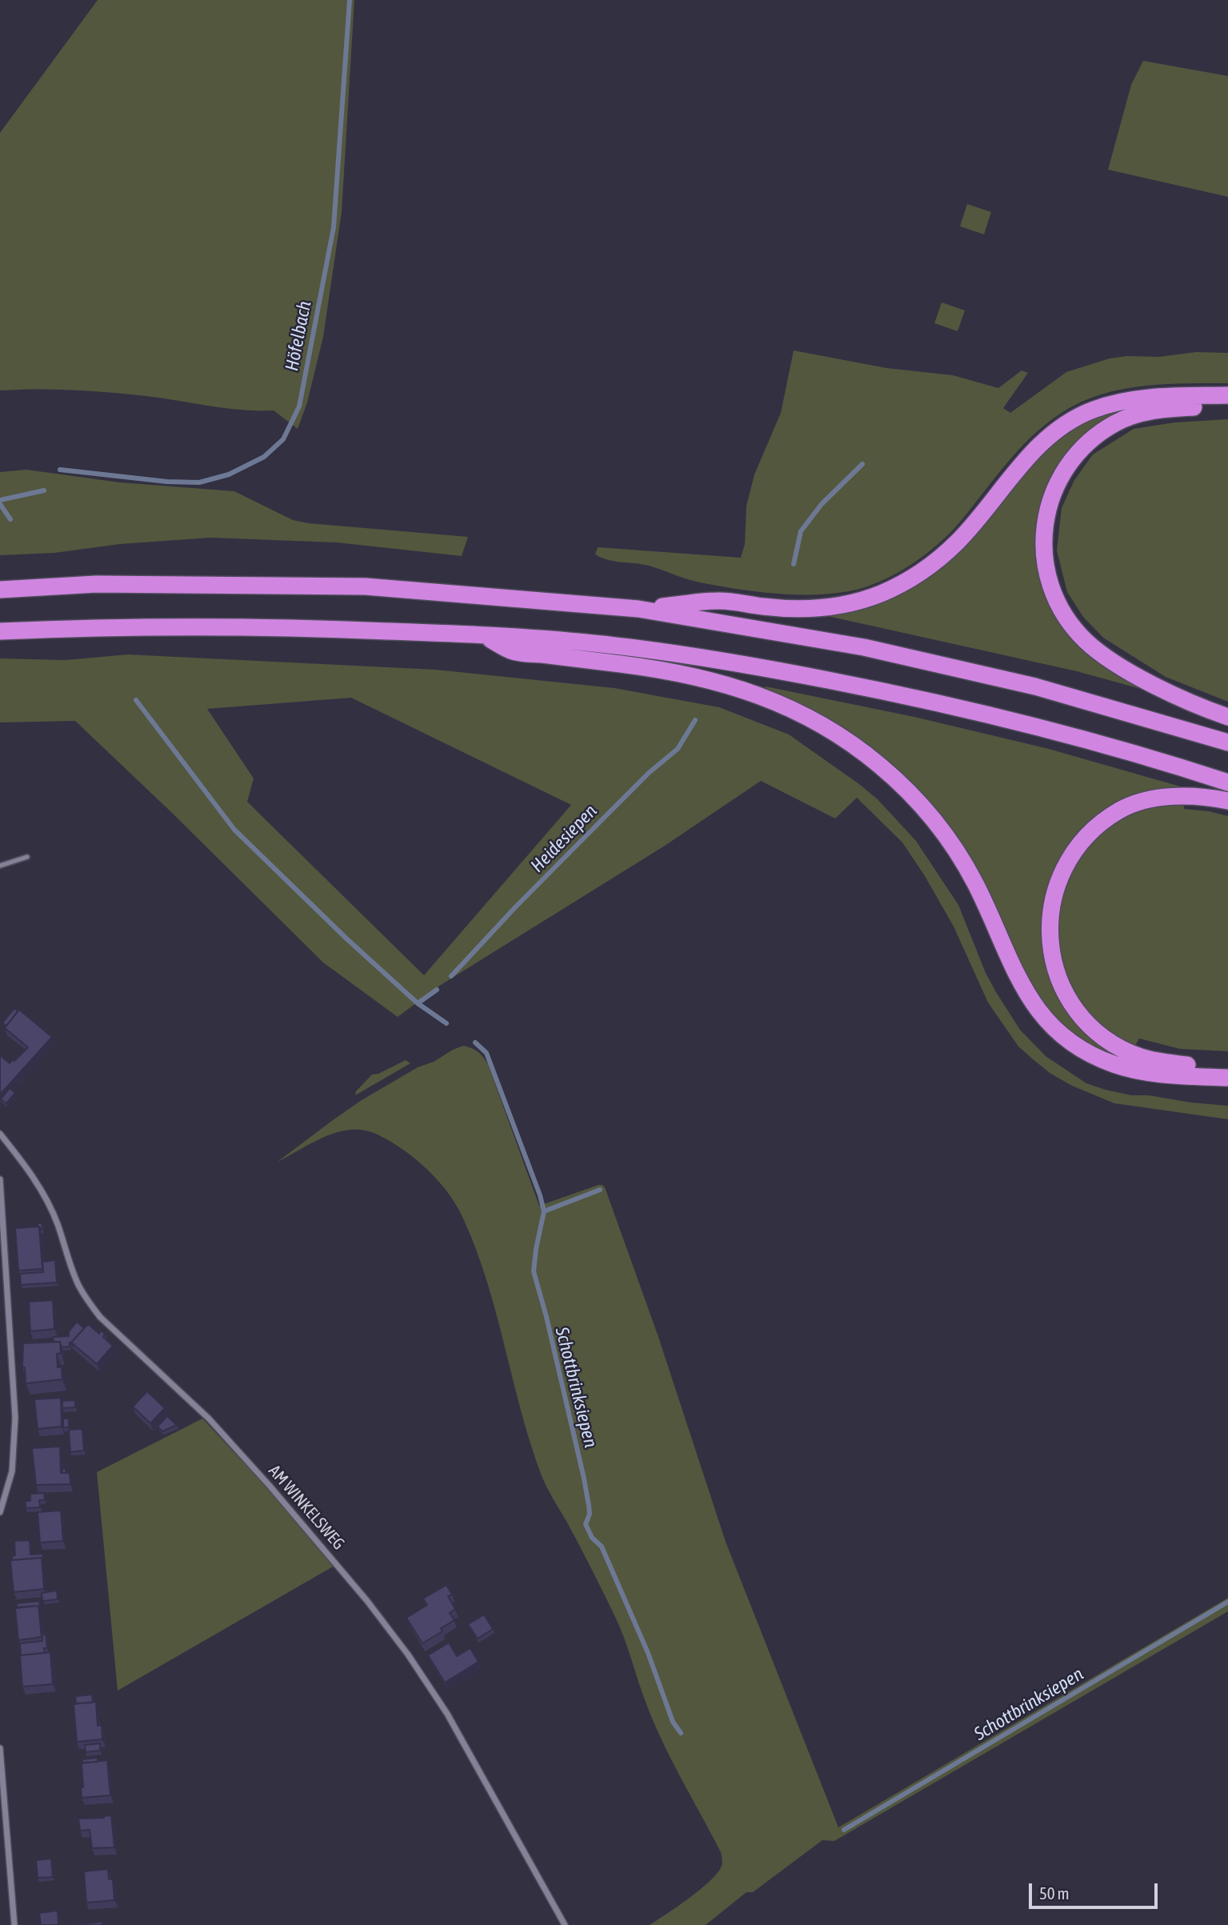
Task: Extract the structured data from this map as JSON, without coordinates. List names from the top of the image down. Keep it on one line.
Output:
{"streets":{"street":["AM WINKELSWEG"]},"water":["Höfelbach","Heidesiepen","Schottbrinksiepen"],"scale_bar":"50 m"}
